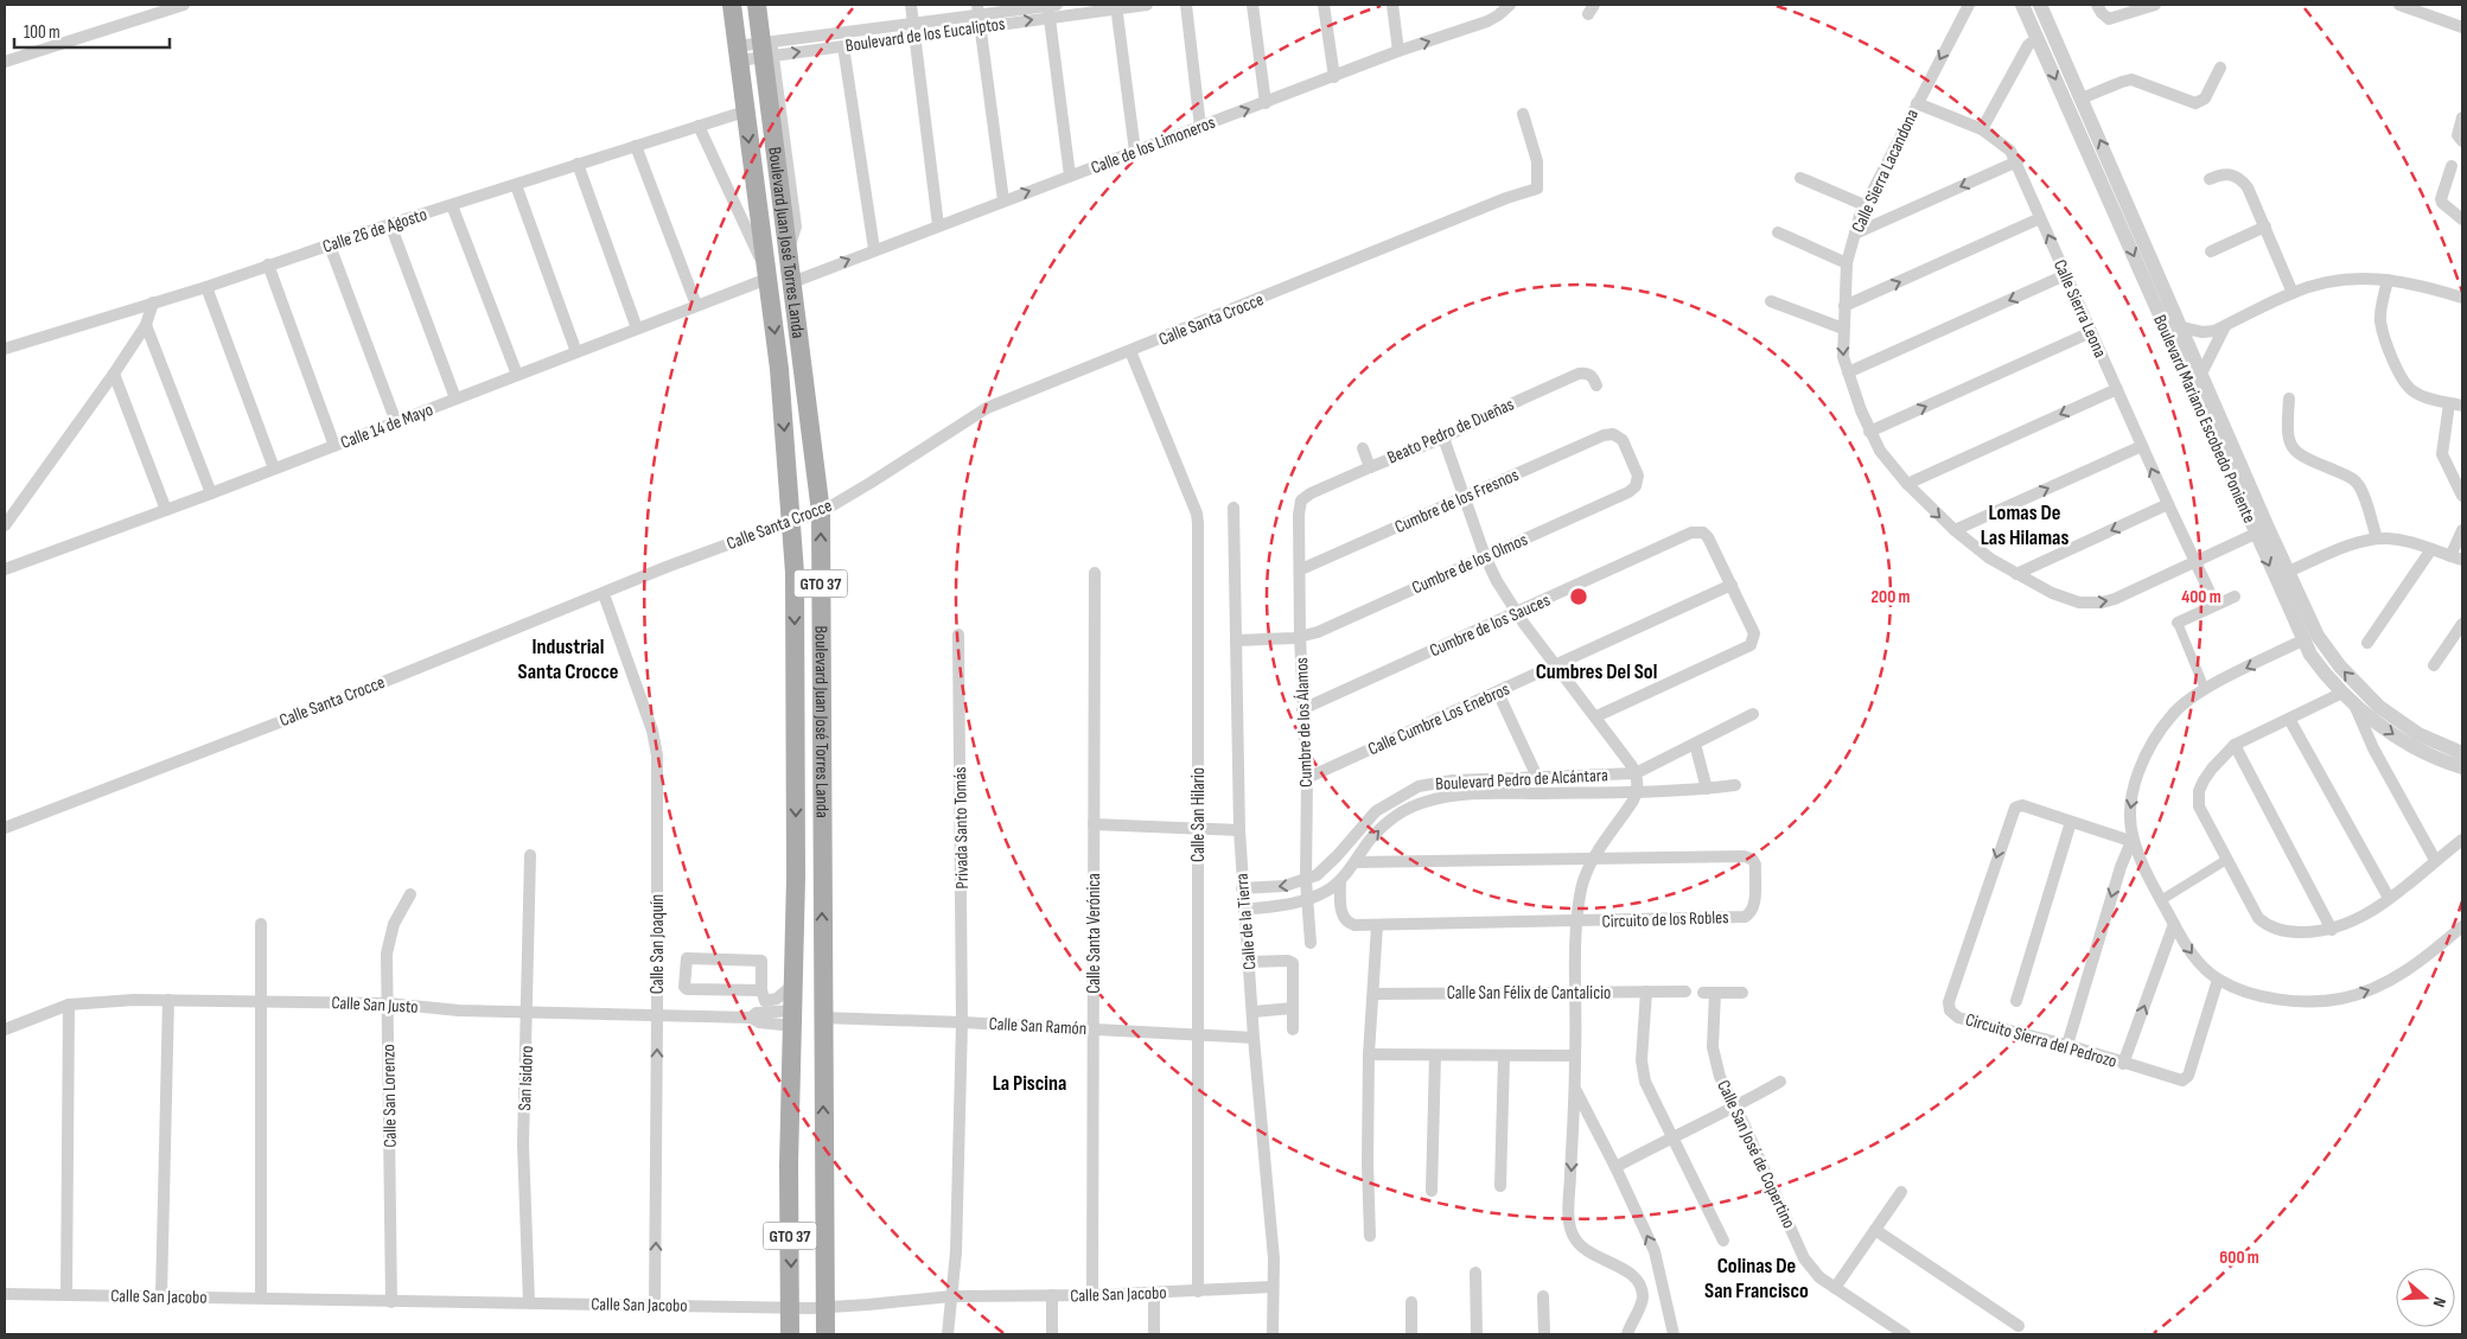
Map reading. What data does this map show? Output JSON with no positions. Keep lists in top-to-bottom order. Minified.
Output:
{"streets":{"main road":["Boulevard Juan José Torres Landa","GTO 37"],"street":["Boulevard de los Eucaliptos","Calle de los Limoneros","Calle Sierra Lacandona","Calle 26 de Agosto","Calle Sierra Leona","Calle Santa Crocce","Boulevard Mariano Escobedo Poniente","Calle 14 de Mayo","Beato Pedro de Dueñas","Cumbre de los Fresnos","Cumbre de los Olmos","Cumbre de los Sauces","Calle Cumbre Los Enebros","Cumbre de los Álamos","Boulevard Pedro de Alcántara","Calle San Hilario","Privada Santo Tomás","Circuito de los Robles","Calle de la Tierra","Calle Santa Verónica","Calle San Joaquín","Calle San Félix de Cantalicio","Calle San Justo","Calle San Ramón","Circuito Sierra del Pedrozo","San Isidoro","Calle San Lorenzo","Calle San José de Copertino","Calle San Jacobo"]},"crossings":[["Boulevard de los Eucaliptos","Boulevard Juan José Torres Landa"],["Calle de los Limoneros","Boulevard Juan José Torres Landa"],["Calle Sierra Lacandona","Calle Sierra Leona"],["Calle Sierra Lacandona","Boulevard Mariano Escobedo Poniente"],["Calle 26 de Agosto","Boulevard Juan José Torres Landa"],["Boulevard Juan José Torres Landa","Calle Santa Crocce"],["Boulevard Juan José Torres Landa","Calle 14 de Mayo"],["Boulevard Juan José Torres Landa","Calle San Justo"],["Boulevard Juan José Torres Landa","Calle San Ramón"],["Boulevard Juan José Torres Landa","Calle San Jacobo"],["Calle Santa Crocce","Calle San Hilario"],["Calle Santa Crocce","Calle San Joaquín"],["Beato Pedro de Dueñas","Cumbre de los Álamos"],["Cumbre de los Fresnos","Cumbre de los Olmos"],["Cumbre de los Fresnos","Cumbre de los Álamos"],["Cumbre de los Olmos","Cumbre de los Álamos"],["Cumbre de los Olmos","Calle de la Tierra"],["Cumbre de los Sauces","Calle Cumbre Los Enebros"],["Cumbre de los Sauces","Cumbre de los Álamos"],["Calle Cumbre Los Enebros","Cumbre de los Álamos"],["Cumbre de los Álamos","Boulevard Pedro de Alcántara"],["Boulevard Pedro de Alcántara","Circuito de los Robles"],["Boulevard Pedro de Alcántara","Calle de la Tierra"],["Calle San Hilario","Calle San Ramón"],["Calle San Hilario","Calle San Jacobo"],["Privada Santo Tomás","Calle San Ramón"],["Privada Santo Tomás","Calle San Jacobo"],["Calle de la Tierra","Calle San Ramón"],["Calle de la Tierra","Calle San Jacobo"],["Calle Santa Verónica","Calle San Ramón"],["Calle Santa Verónica","Calle San Jacobo"],["Calle San Joaquín","Calle San Justo"],["Calle San Joaquín","Calle San Jacobo"],["Calle San Justo","San Isidoro"],["Calle San Justo","Calle San Lorenzo"],["San Isidoro","Calle San Jacobo"],["Calle San Lorenzo","Calle San Jacobo"]],"one_way":["Calle de los Limoneros","Calle San Joaquín"],"districts":["Lomas De Las Hilamas","Industrial Santa Crocce","Cumbres Del Sol","La Piscina","Colinas De San Francisco"],"scale_bar":"100 m","north":"right","rings":["200 m","400 m","600 m"]}
